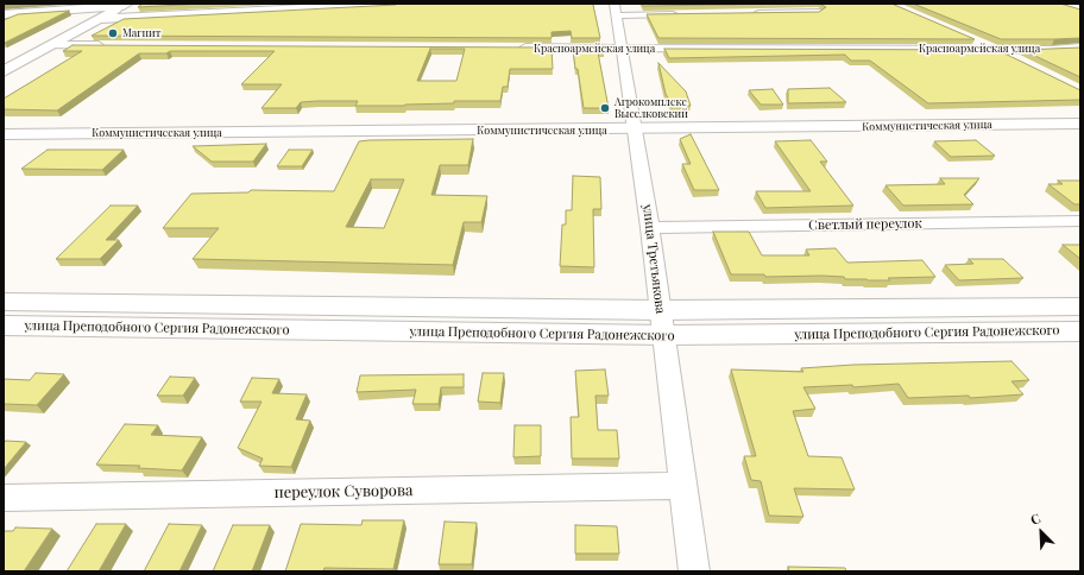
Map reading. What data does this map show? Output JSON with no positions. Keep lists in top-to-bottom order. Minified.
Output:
{"streets":{"street":["Красноармейская улица","Коммунистическая улица","Светлый переулок","улица Третьякова","улица Преподобного Сергия Радонежского","переулок Суворова"]},"crossings":[["Красноармейская улица","улица Третьякова"],["Коммунистическая улица","улица Третьякова"],["Светлый переулок","улица Третьякова"],["улица Третьякова","улица Преподобного Сергия Радонежского"],["улица Третьякова","переулок Суворова"]],"places":["Магнит","Агрокомплекс Выселковский"],"north":"top left"}
